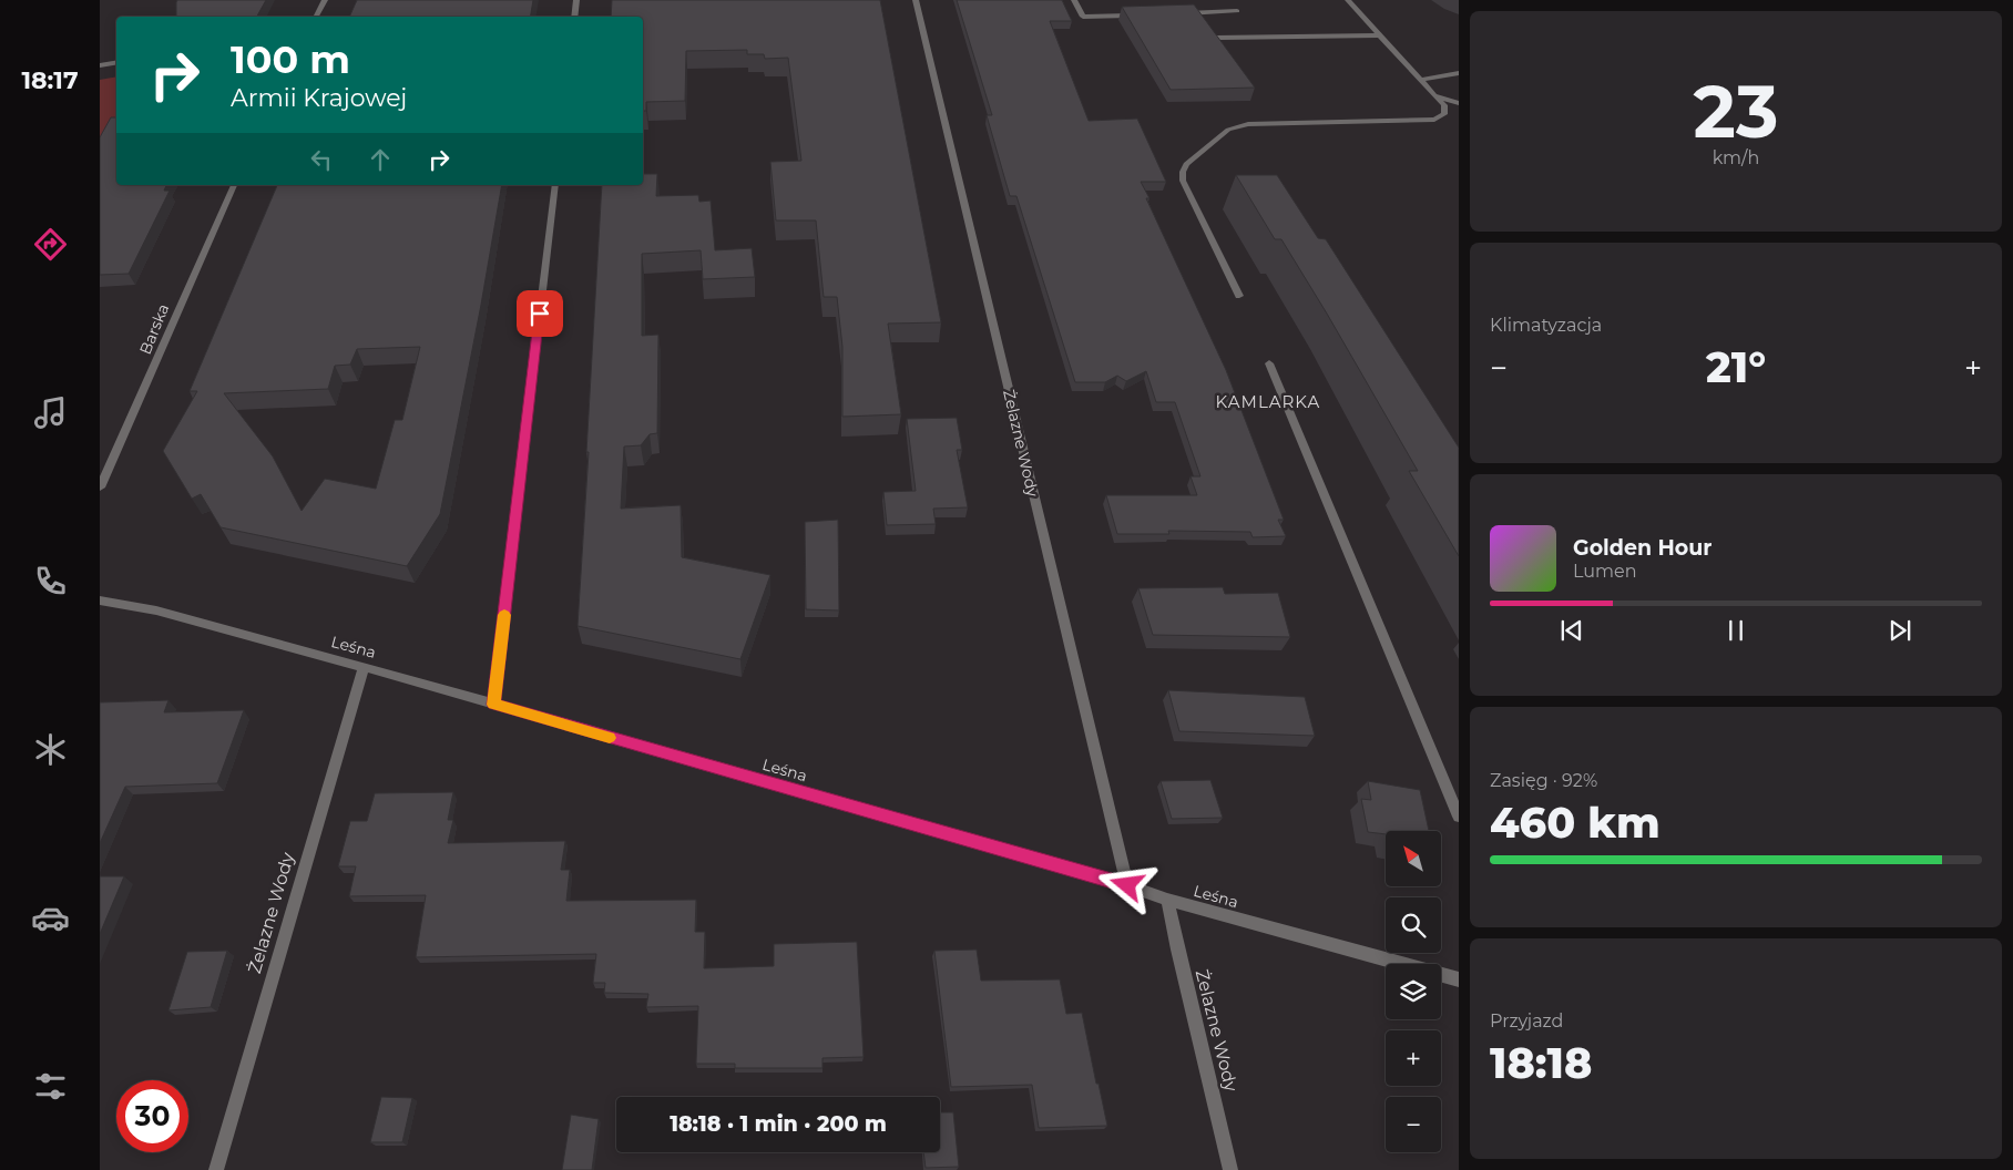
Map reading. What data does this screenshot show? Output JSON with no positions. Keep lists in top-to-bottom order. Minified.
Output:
{"streets":{"street":["Barska","Żelazne Wody","Leśna"]},"crossings":[["Żelazne Wody","Leśna"]],"districts":["KAMLARKA"],"north":"top left","page":{"tabs":"18:17","tile":[["23","km/h"],"Klimatyzacja",["Zasięg · 92%","460 km"],["Przyjazd","18:18"]],"turn":["100 m","Armii Krajowej"],"heat":["−","21°","+"],"song":["Golden Hour","Lumen"],"map_buttons":["+","−"],"limit":"30","trip":"18:18 · 1 min · 200 m"}}
